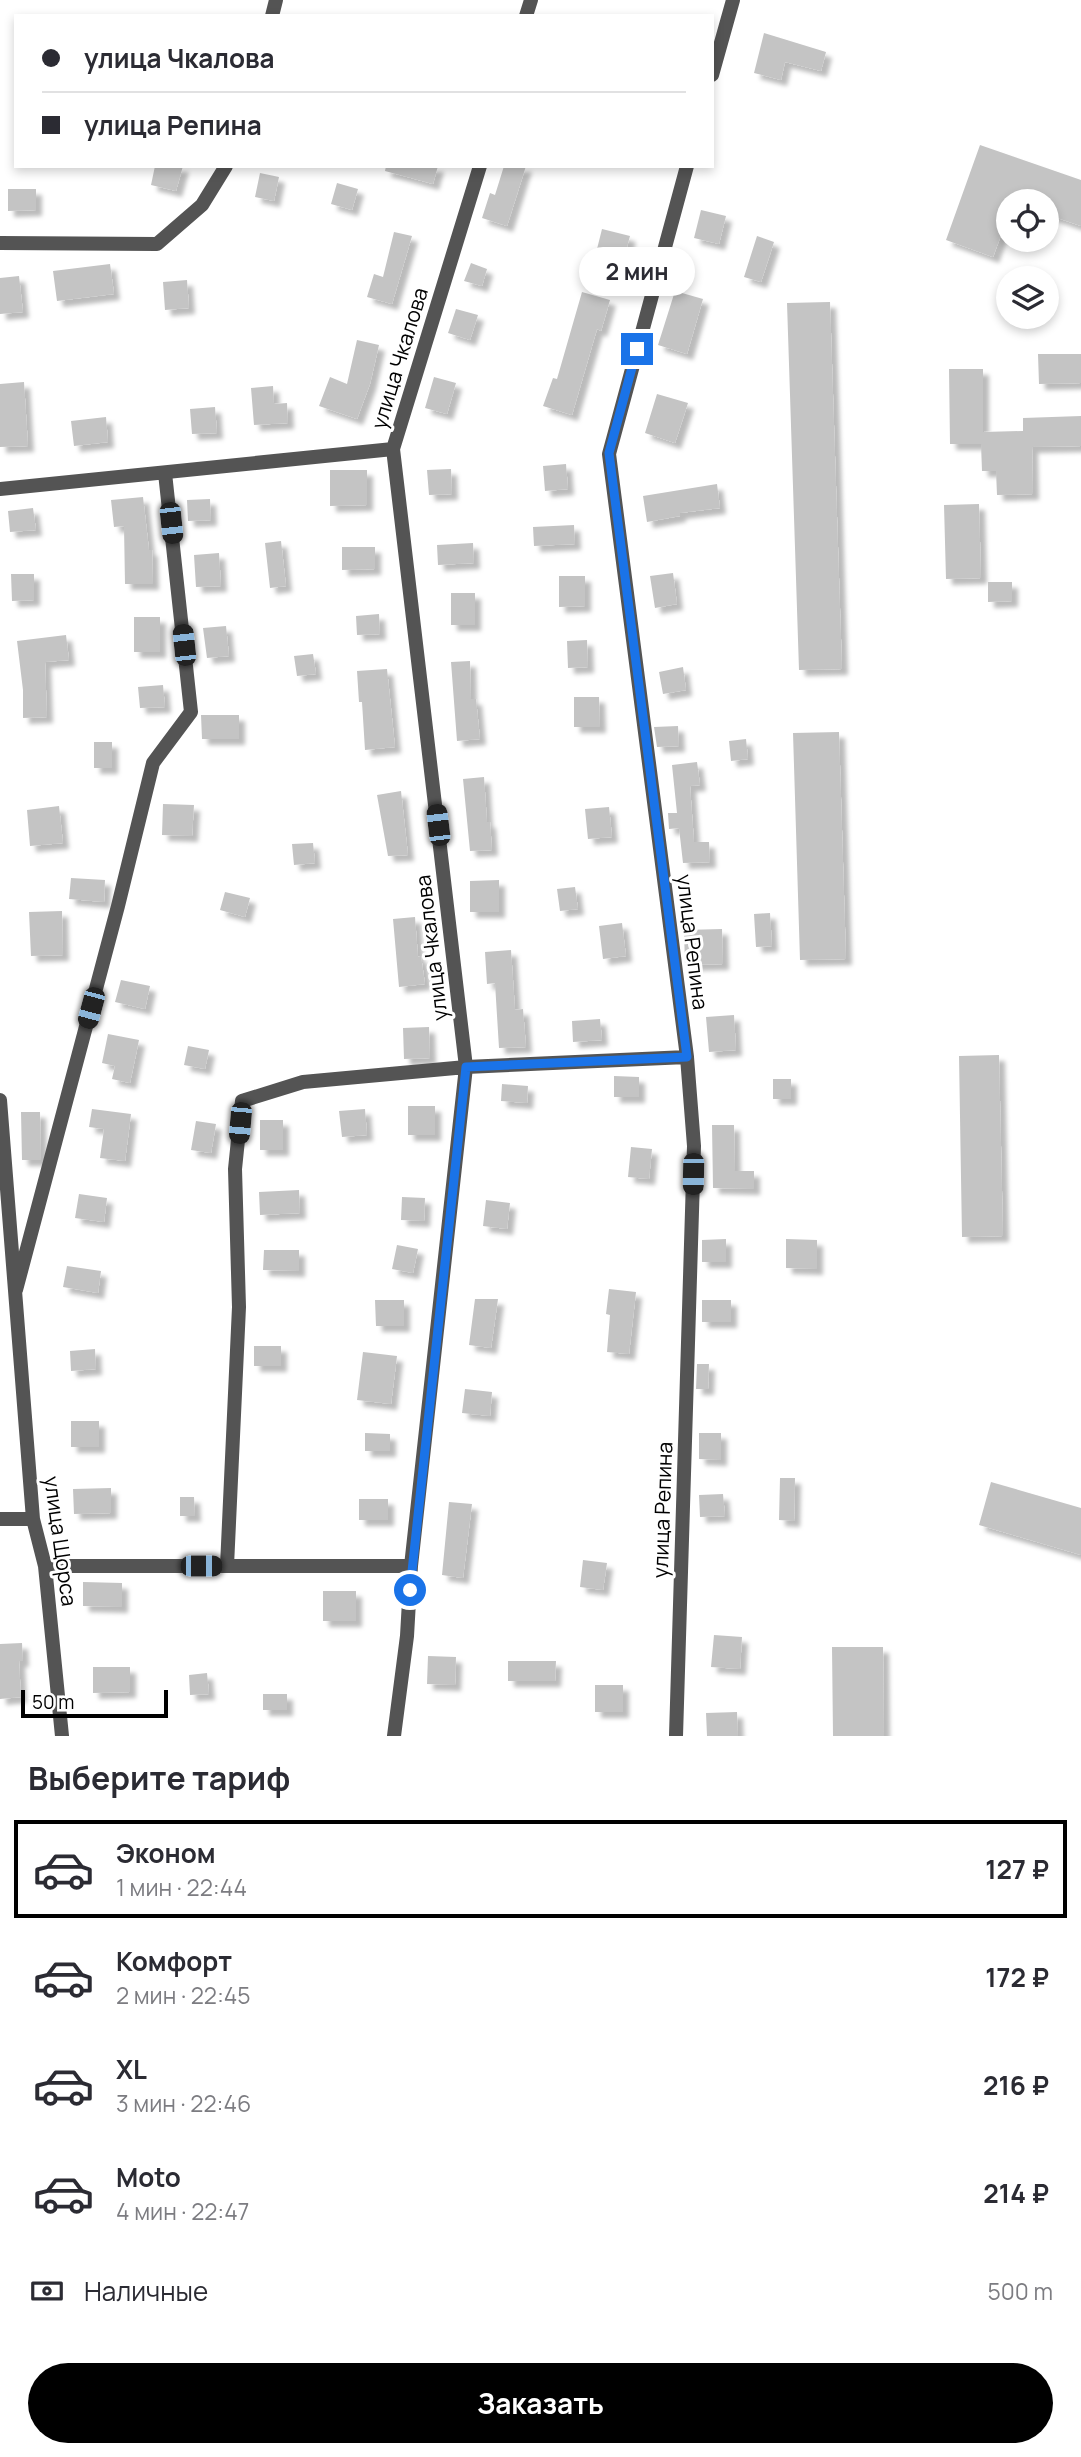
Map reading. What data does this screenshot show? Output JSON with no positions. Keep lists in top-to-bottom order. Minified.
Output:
{"streets":{"street":["улица Чкалова","улица Репина","улица Щорса"]},"scale_bar":"50 m","page":{"banner":["улица Чкалова","улица Репина"],"bubble":"2 мин","scale":"50 m","heading":"Выберите тариф","list":[{"name":"Эконом","note":"1 мин · 22:44","value":"127 ₽"},{"name":"Комфорт","note":"2 мин · 22:45","value":"172 ₽"},{"name":"XL","note":"3 мин · 22:46","value":"216 ₽"},{"name":"Moto","note":"4 мин · 22:47","value":"214 ₽"}],"pay":["Наличные","500 m"],"buttons":"Заказать"}}
